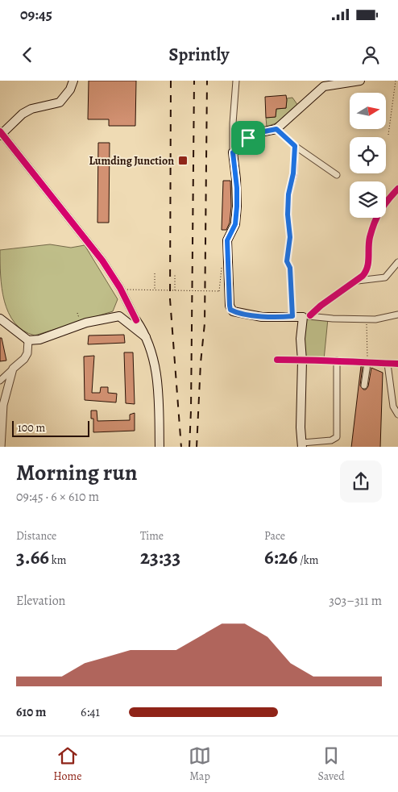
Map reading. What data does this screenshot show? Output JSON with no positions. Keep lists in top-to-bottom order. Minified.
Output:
{"places":{"transit":["Lumding Junction"]},"scale_bar":"100 m","north":"right","page":{"status":"09:45","header":"Sprintly","scale":"100 m","heading":["Morning run","09:45 · 6 × 610 m"],"stats":[["Distance","3.66 km"],["Time","23:33"],["Pace","6:26 /km"]],"chart":["Elevation","303–311 m"],"list":[{"name":"610 m","note":"6:41"}],"tabs":["Home","Map","Saved"]}}
